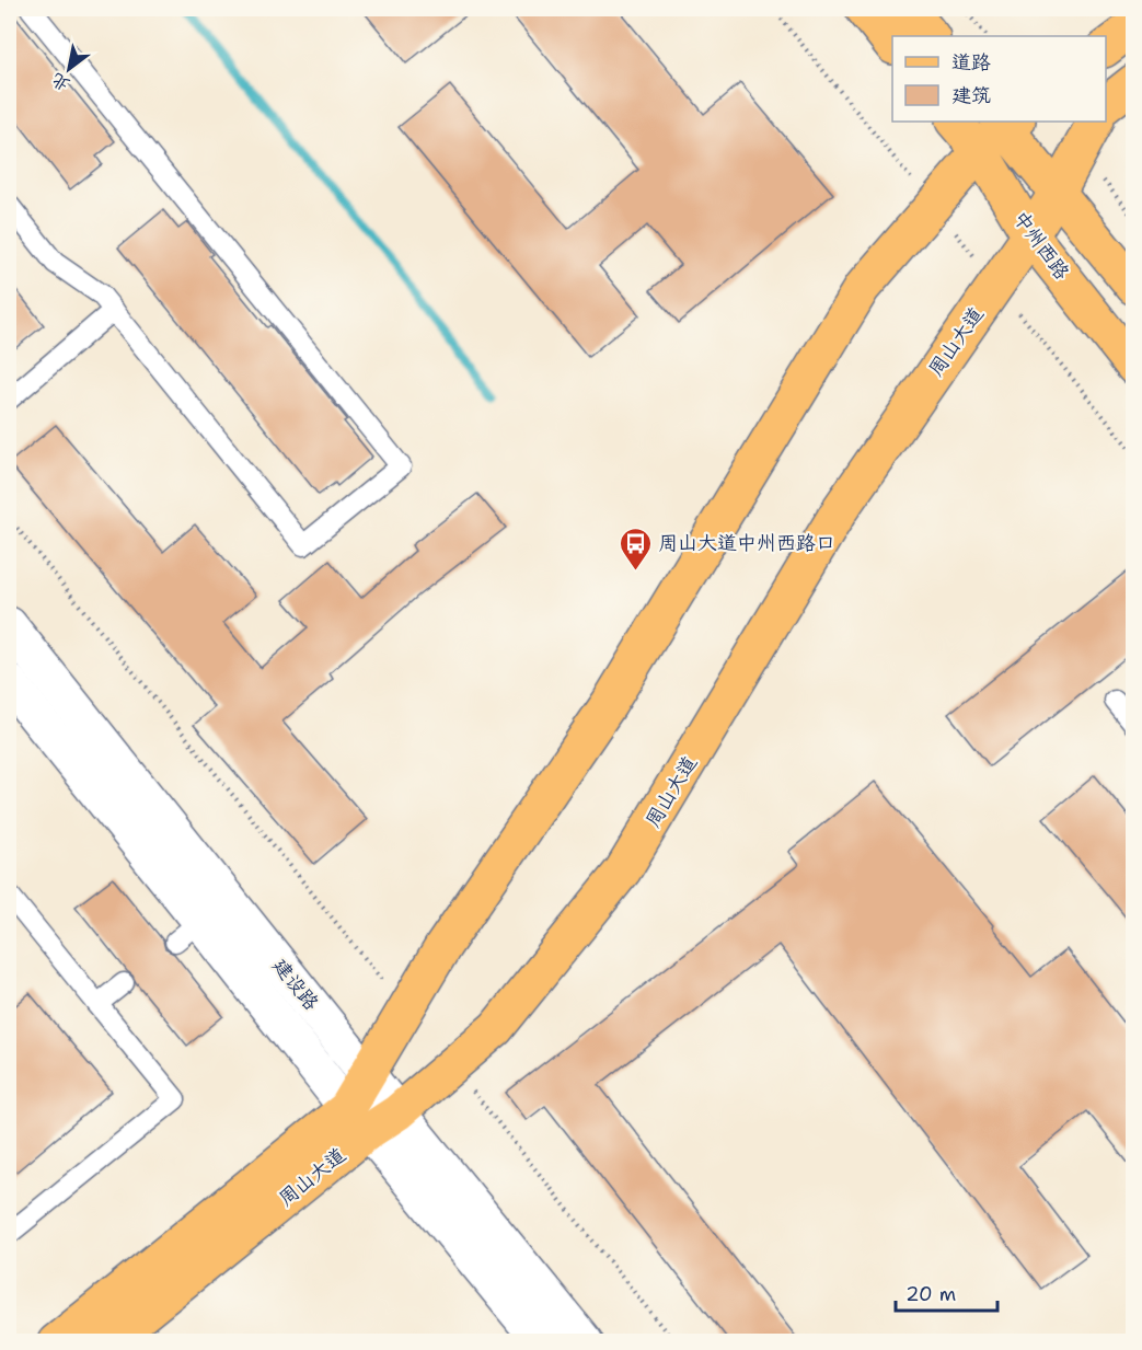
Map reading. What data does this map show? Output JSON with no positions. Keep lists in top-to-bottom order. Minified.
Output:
{"streets":{"main road":["中州西路","周山大道"],"street":["建设路"]},"crossings":[["中州西路","周山大道"],["周山大道","建设路"]],"places":{"bus stop":["周山大道中州西路口"]},"legend":["道路","建筑"],"scale_bar":"20 m","north":"bottom left"}
